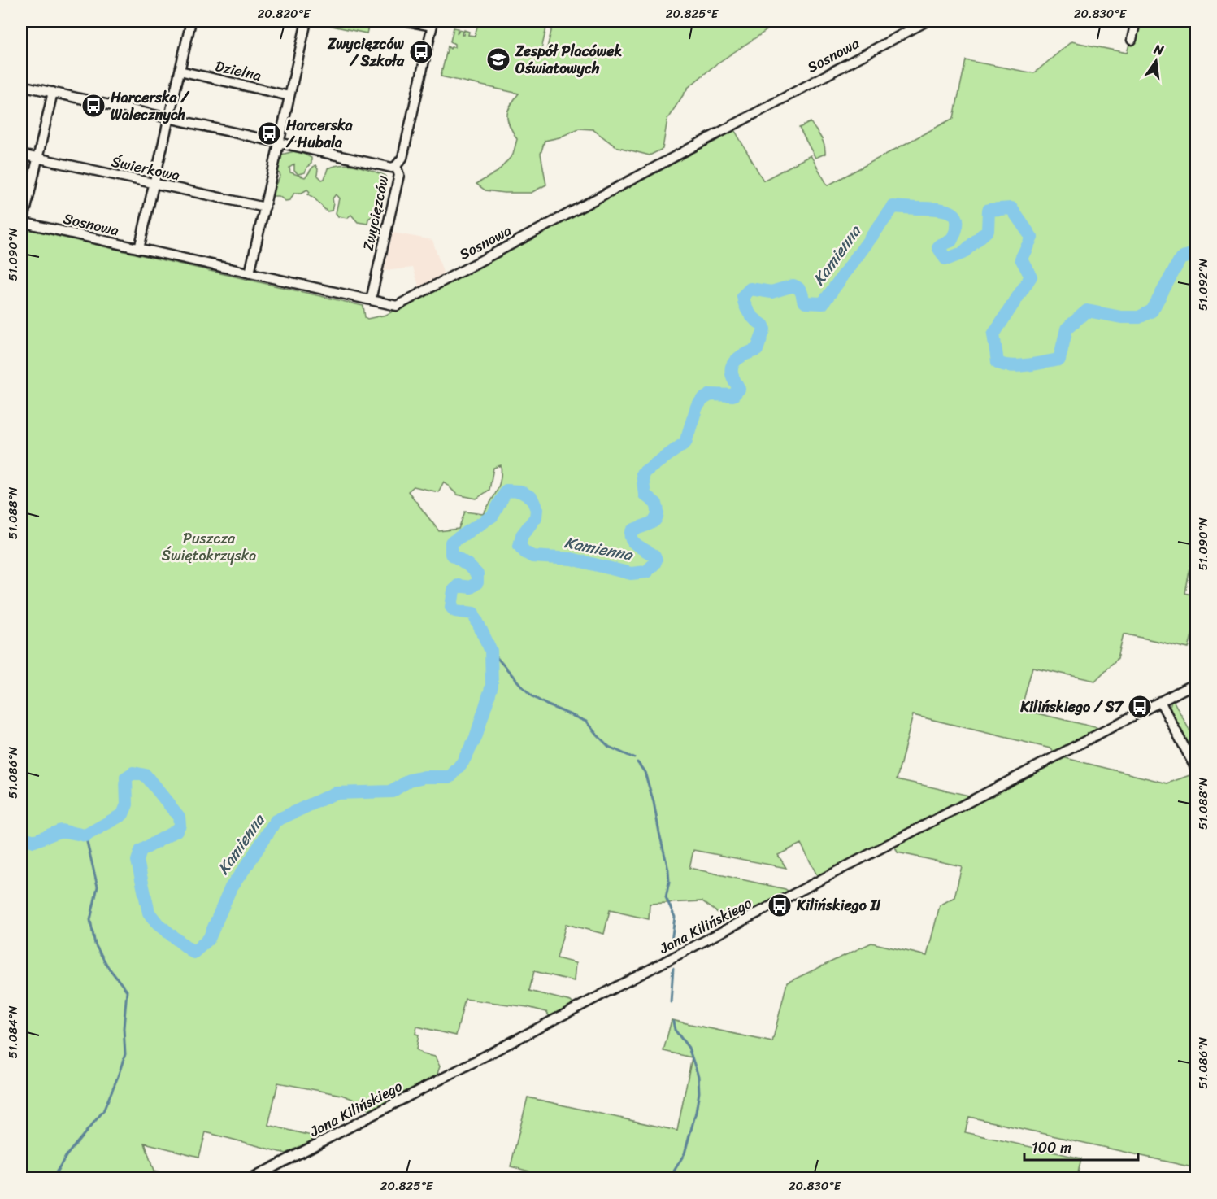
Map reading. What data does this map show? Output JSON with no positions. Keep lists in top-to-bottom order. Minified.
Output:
{"streets":{"street":["Sosnowa","Dzielna","Świerkowa","Zwycięzców","Jana Kilińskiego"]},"crossings":[["Sosnowa","Zwycięzców"]],"water":["Kamienna"],"parks":["Puszcza Świętokrzyska"],"places":{"bus stop":["Zwycięzców / Szkoła","Harcerska / Walecznych","Harcerska / Hubala","Kilińskiego / S7","Kilińskiego II"],"school or university":["Zespół Placówek Oświatowych"]},"scale_bar":"100 m","north":"top","coordinates":["20.820°E","20.825°E","20.830°E","51.090°N","51.092°N","51.088°N","51.086°N","51.084°N"]}
